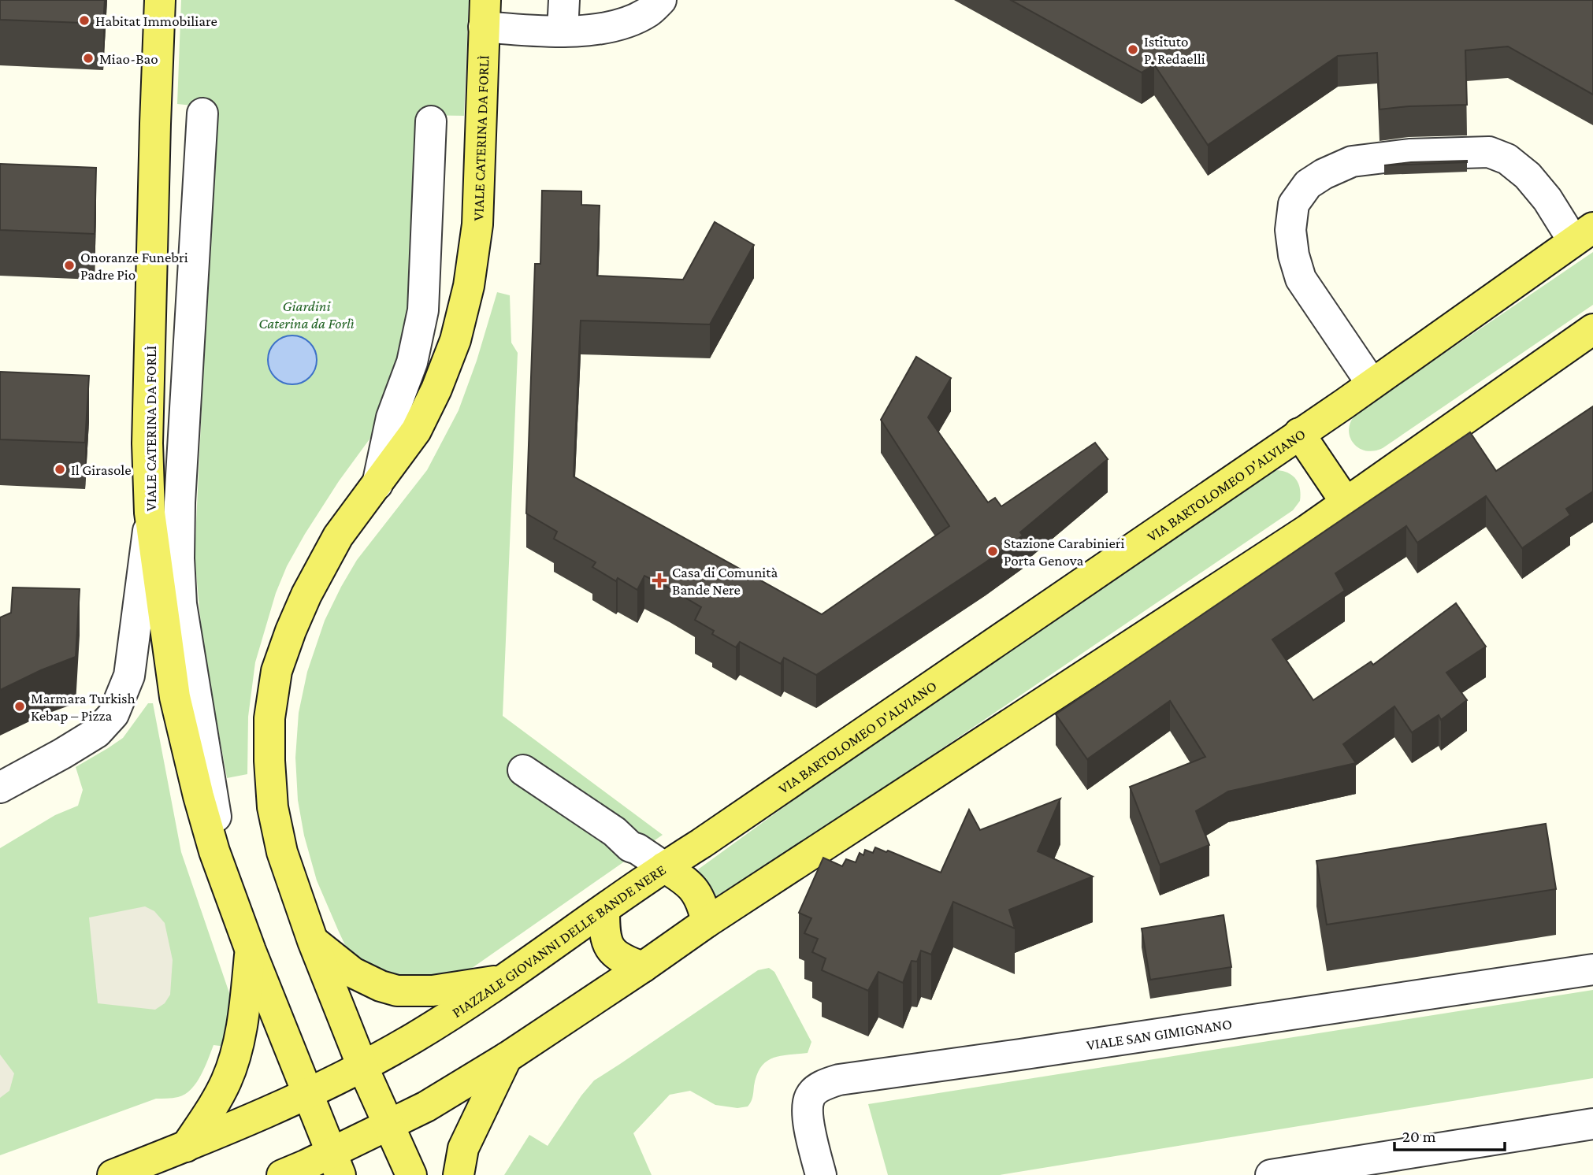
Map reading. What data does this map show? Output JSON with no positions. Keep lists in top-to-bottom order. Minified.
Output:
{"streets":{"main road":["VIALE CATERINA DA FORLÌ","VIA BARTOLOMEO D'ALVIANO","PIAZZALE GIOVANNI DELLE BANDE NERE"],"street":["VIALE SAN GIMIGNANO"]},"crossings":[["VIA BARTOLOMEO D'ALVIANO","PIAZZALE GIOVANNI DELLE BANDE NERE"]],"parks":["Giardini Caterina da Forlì"],"places":{"other":["Habitat Immobiliare","Istituto P. Redaelli","Miao-Bao","Onoranze Funebri Padre Pio","Il Girasole","Stazione Carabinieri Porta Genova","Marmara Turkish Kebap – Pizza"],"health":["Casa di Comunità Bande Nere"]},"scale_bar":"20 m"}
